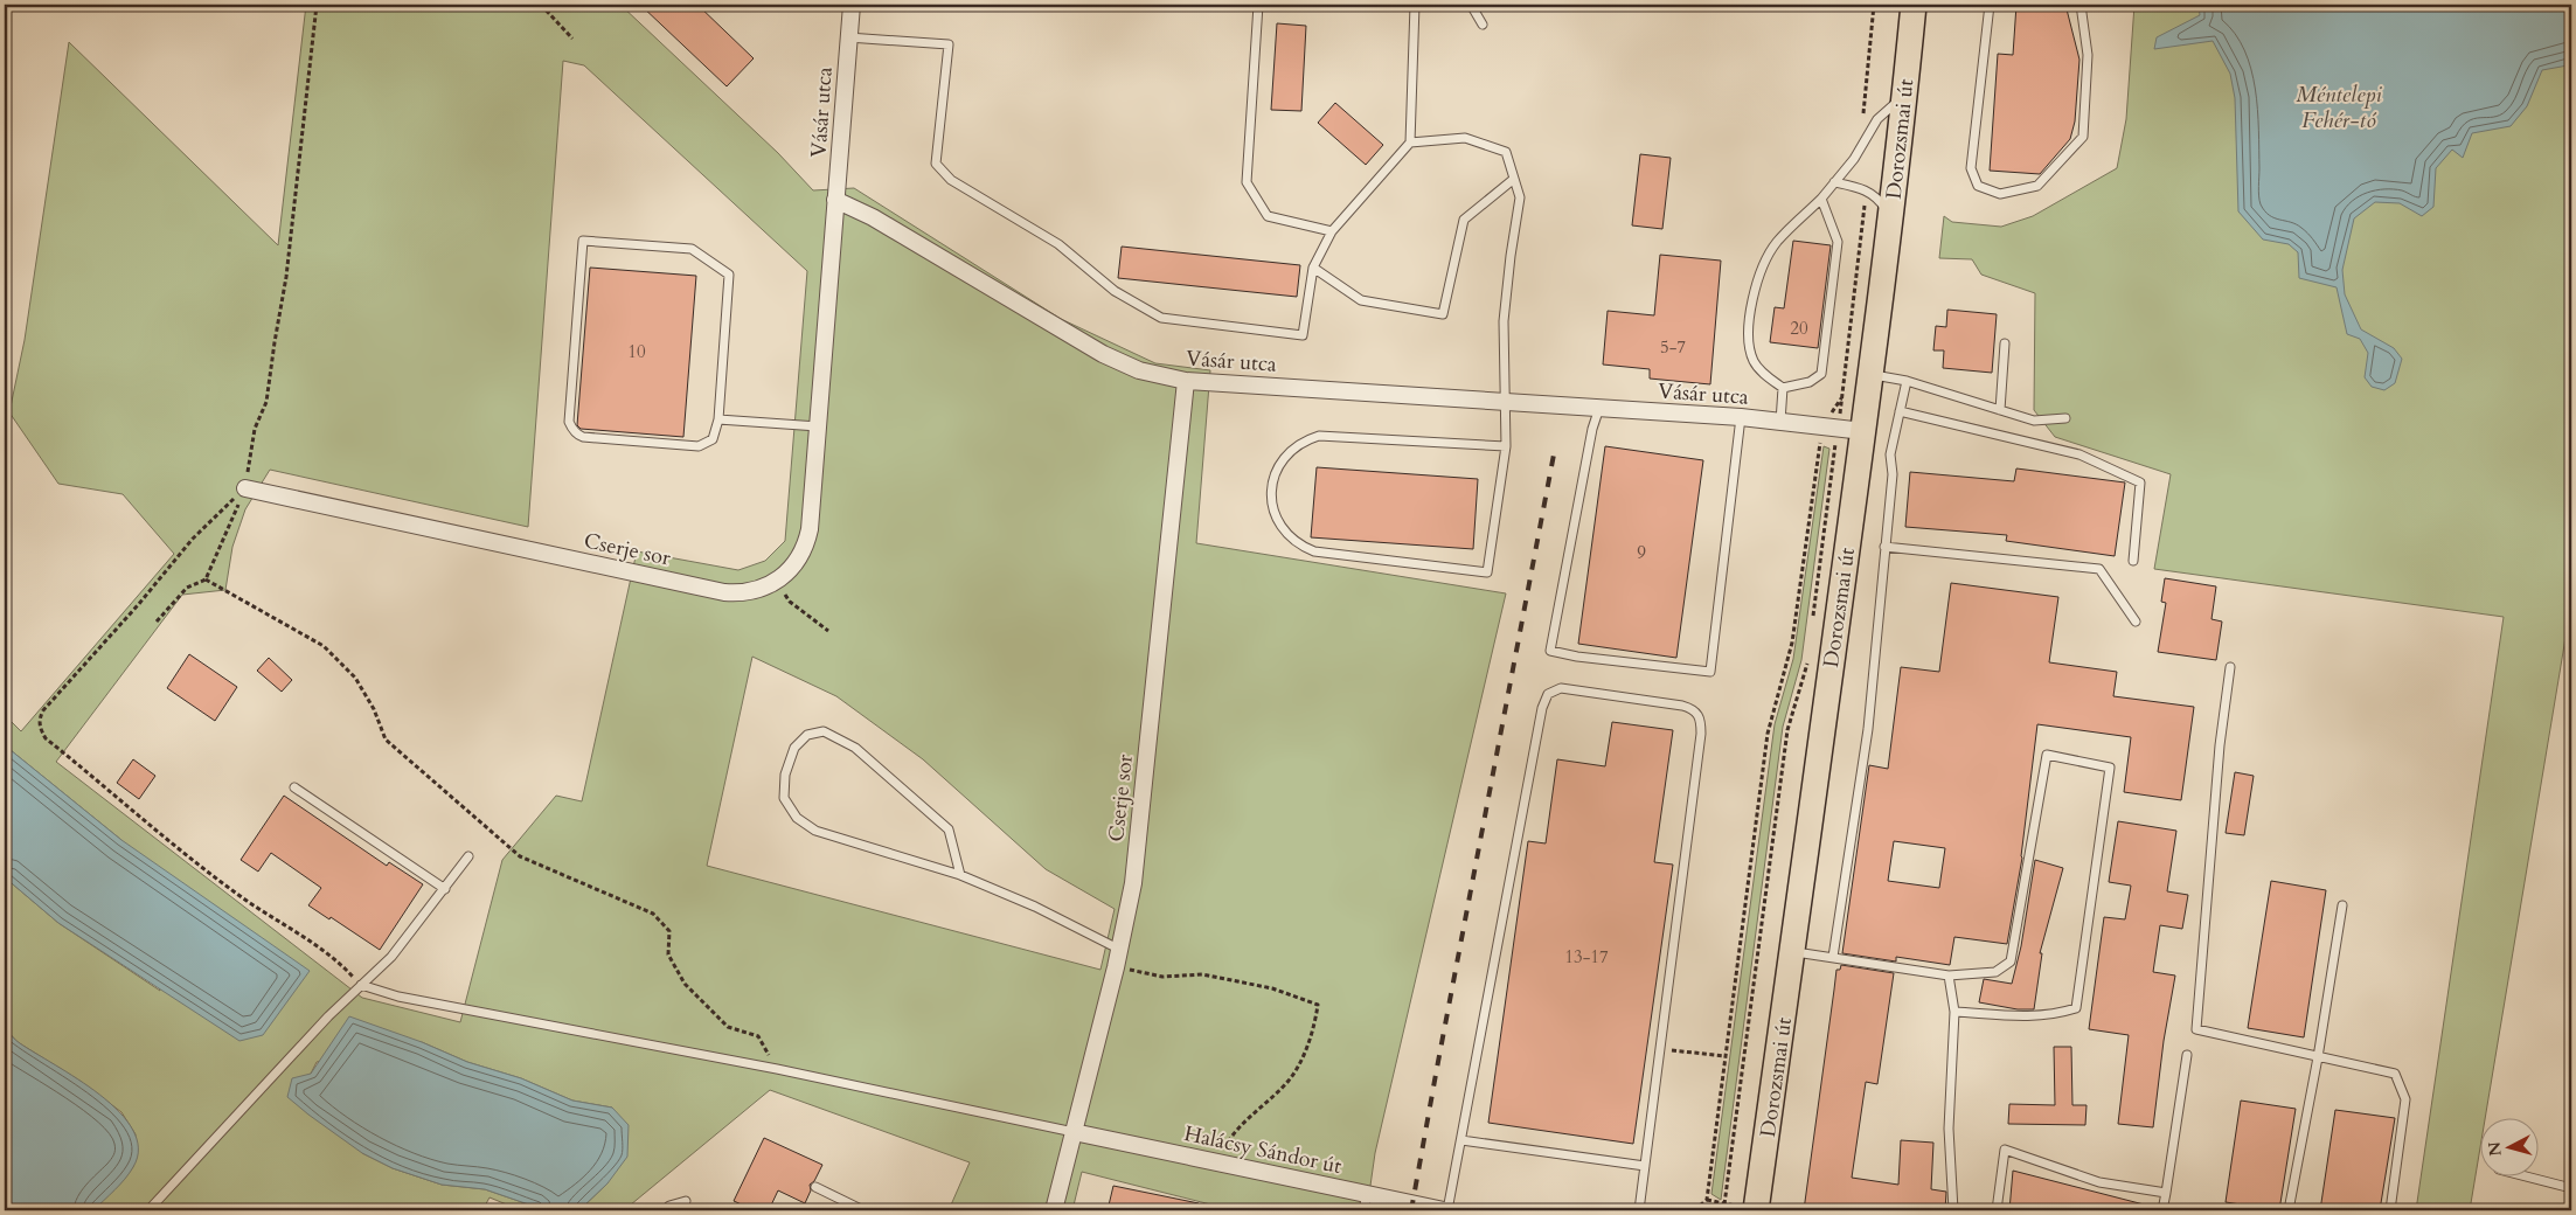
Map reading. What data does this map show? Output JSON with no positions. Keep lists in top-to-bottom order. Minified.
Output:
{"streets":{"main road":["Dorozsmai út"],"street":["Vásár utca","Cserje sor","Halácsy Sándor út"]},"crossings":[["Vásár utca","Dorozsmai út"],["Vásár utca","Cserje sor"],["Cserje sor","Halácsy Sándor út"]],"water":["Méntelepi Fehér-tó"],"house_numbers":["20","5-7","10","9","13-17"],"north":"left"}
